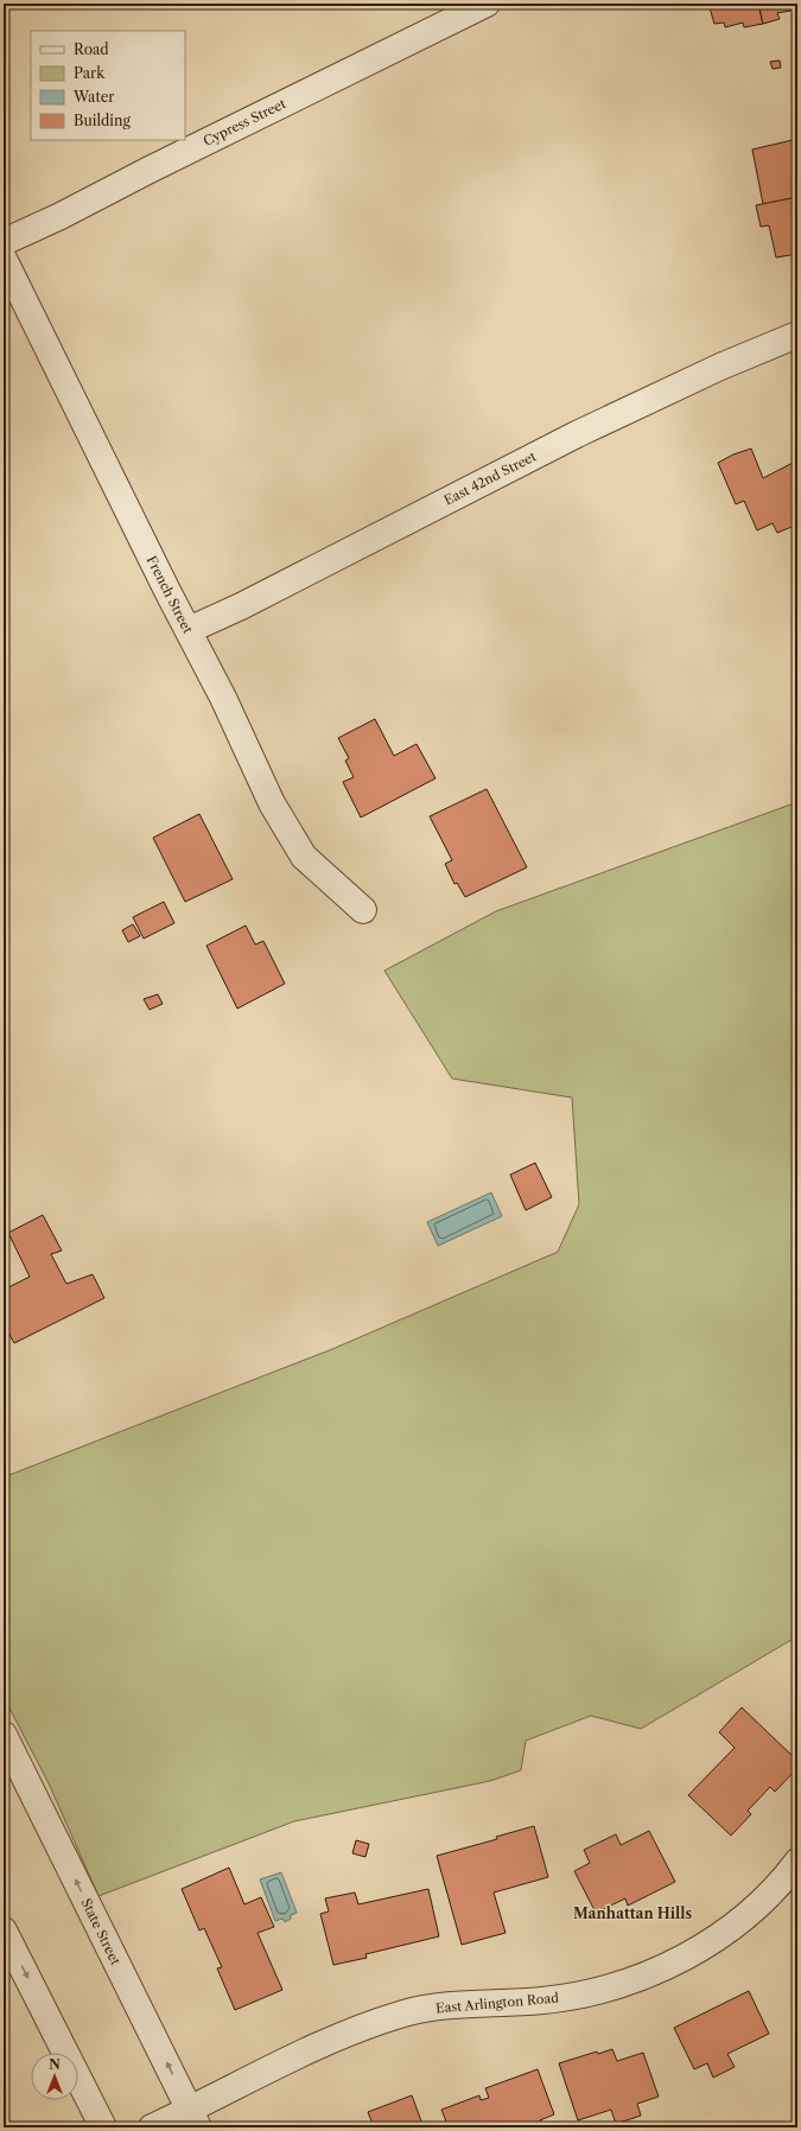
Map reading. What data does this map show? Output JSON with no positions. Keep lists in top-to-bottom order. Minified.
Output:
{"streets":{"street":["Cypress Street","East 42nd Street","French Street","State Street","East Arlington Road"]},"crossings":[["East 42nd Street","French Street"],["State Street","East Arlington Road"]],"districts":["Manhattan Hills"],"legend":["Road","Park","Water","Building"],"north":"top"}
